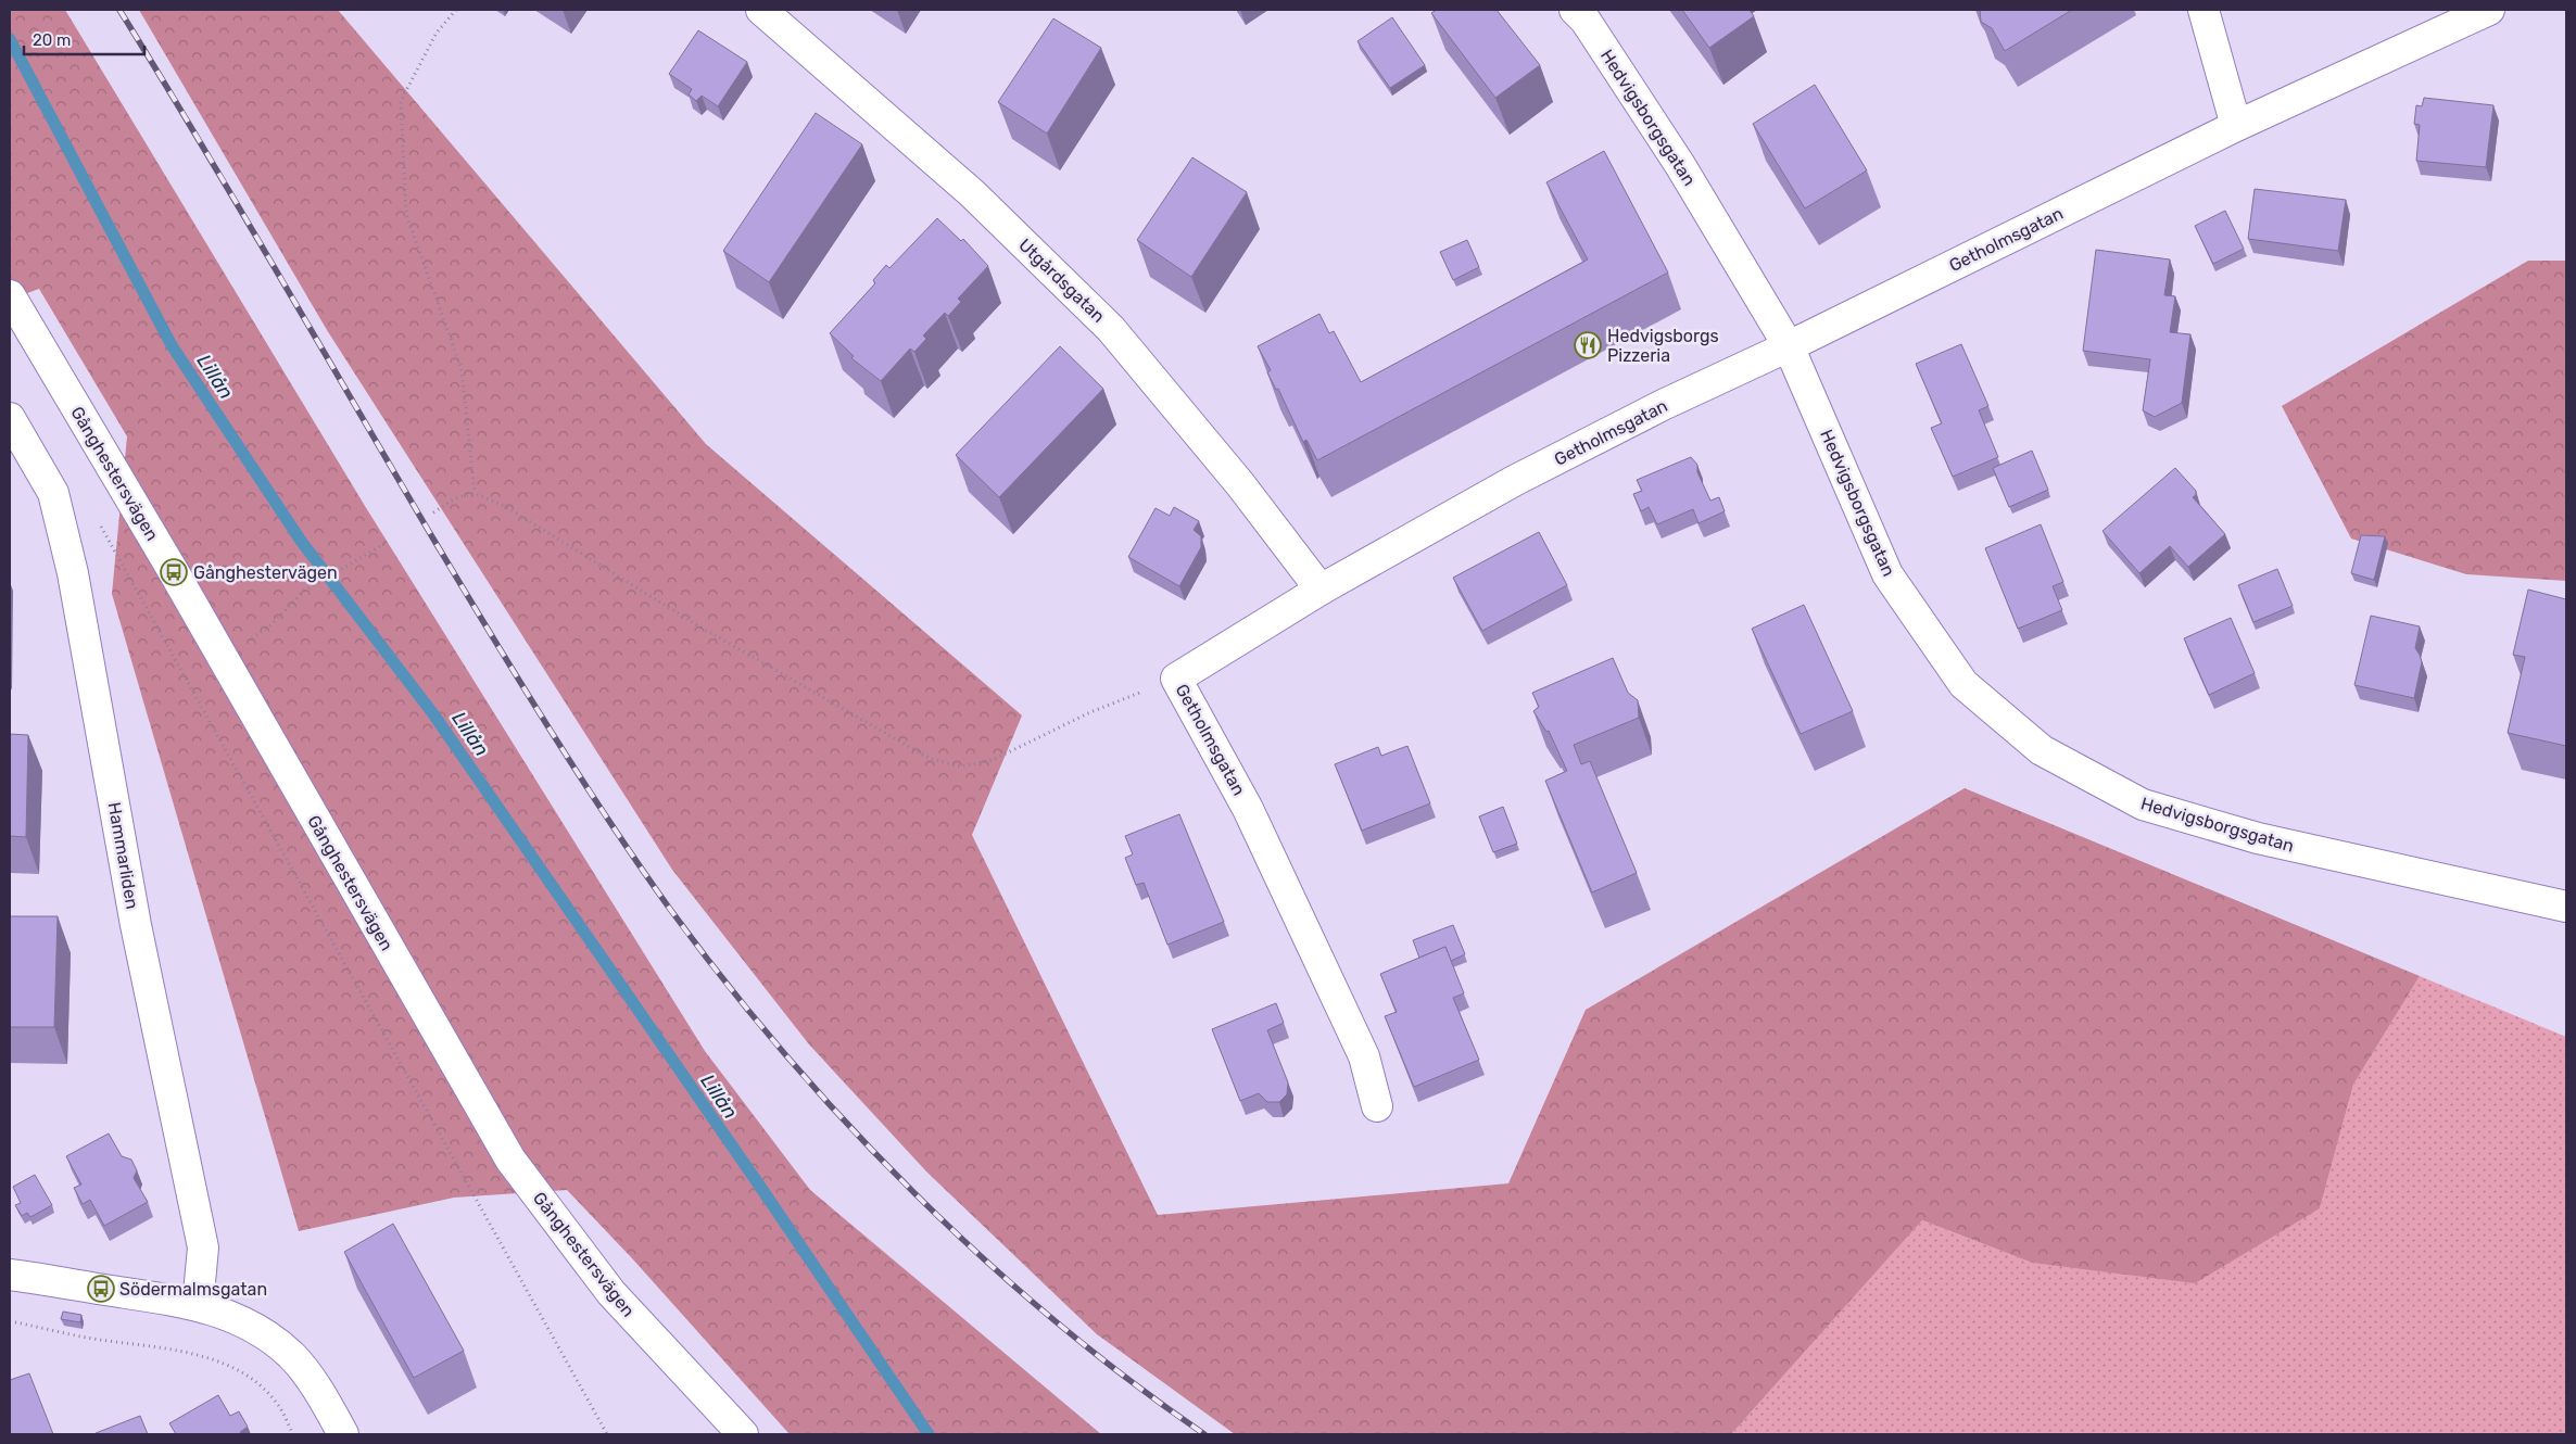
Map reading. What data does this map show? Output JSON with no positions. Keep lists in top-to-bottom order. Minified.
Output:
{"streets":{"street":["Hedvigsborgsgatan","Getholmsgatan","Utgårdsgatan","Gånghestersvägen","Hammarliden"]},"crossings":[["Hedvigsborgsgatan","Getholmsgatan"],["Getholmsgatan","Utgårdsgatan"]],"water":["Lillån"],"places":{"restaurant":["Hedvigsborgs Pizzeria"],"bus stop":["Gånghestervägen","Södermalmsgatan"]},"scale_bar":"20 m"}
